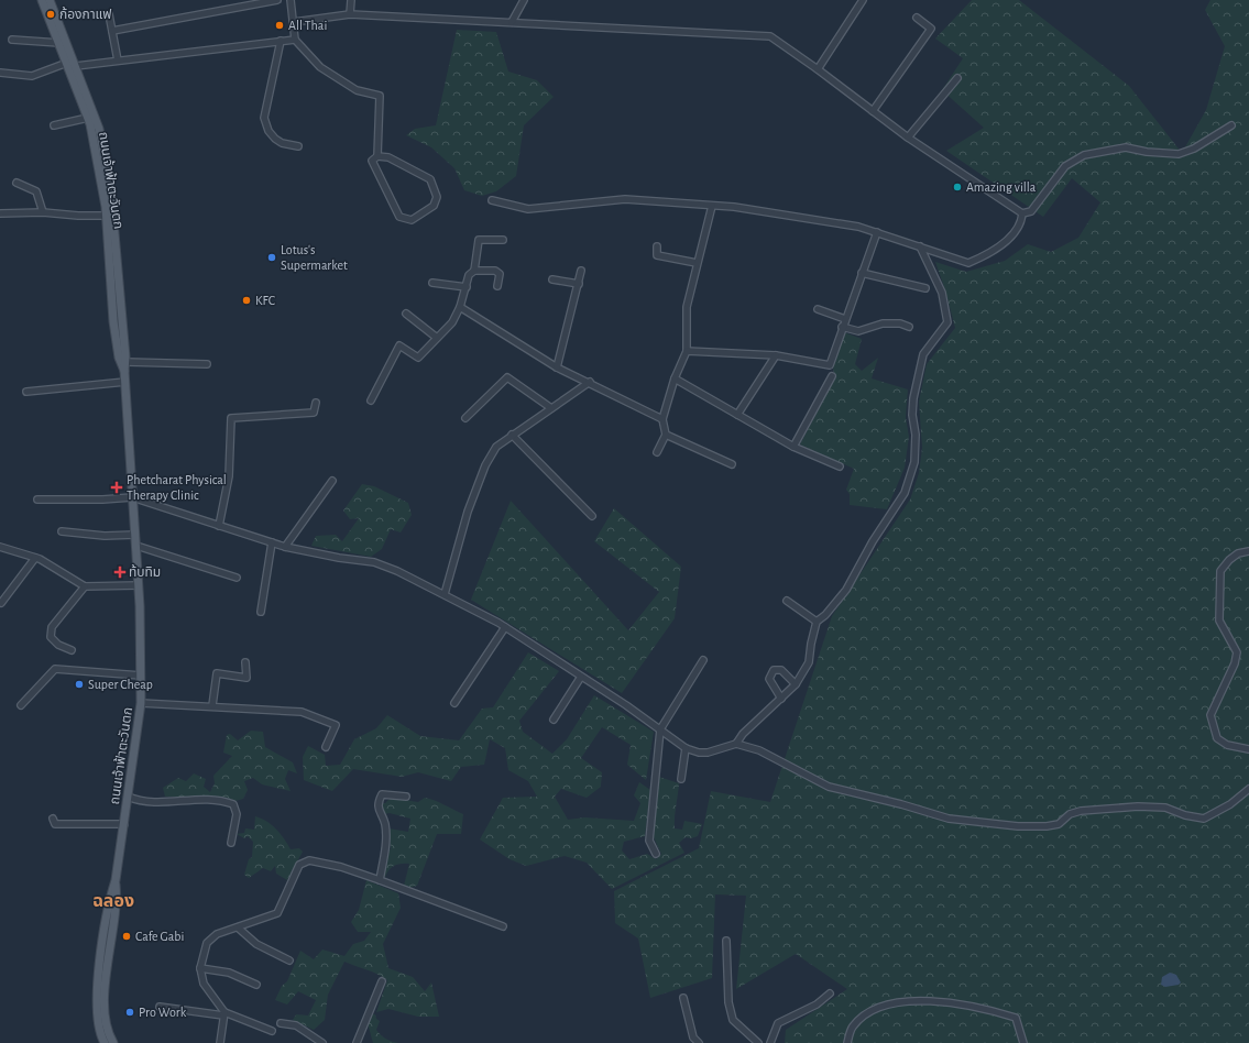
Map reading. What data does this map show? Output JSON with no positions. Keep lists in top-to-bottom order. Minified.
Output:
{"streets":{"main road":["ถนนเจ้าฟ้าตะวันตก"]},"districts":["ฉลอง"],"places":{"other":["ก้องกาแฟ","All Thai","Amazing villa","Lotus's Supermarket","KFC","Super Cheap","Cafe Gabi","Pro Work"],"health":["Phetcharat Physical Therapy Clinic","ท้บทิม"]}}
